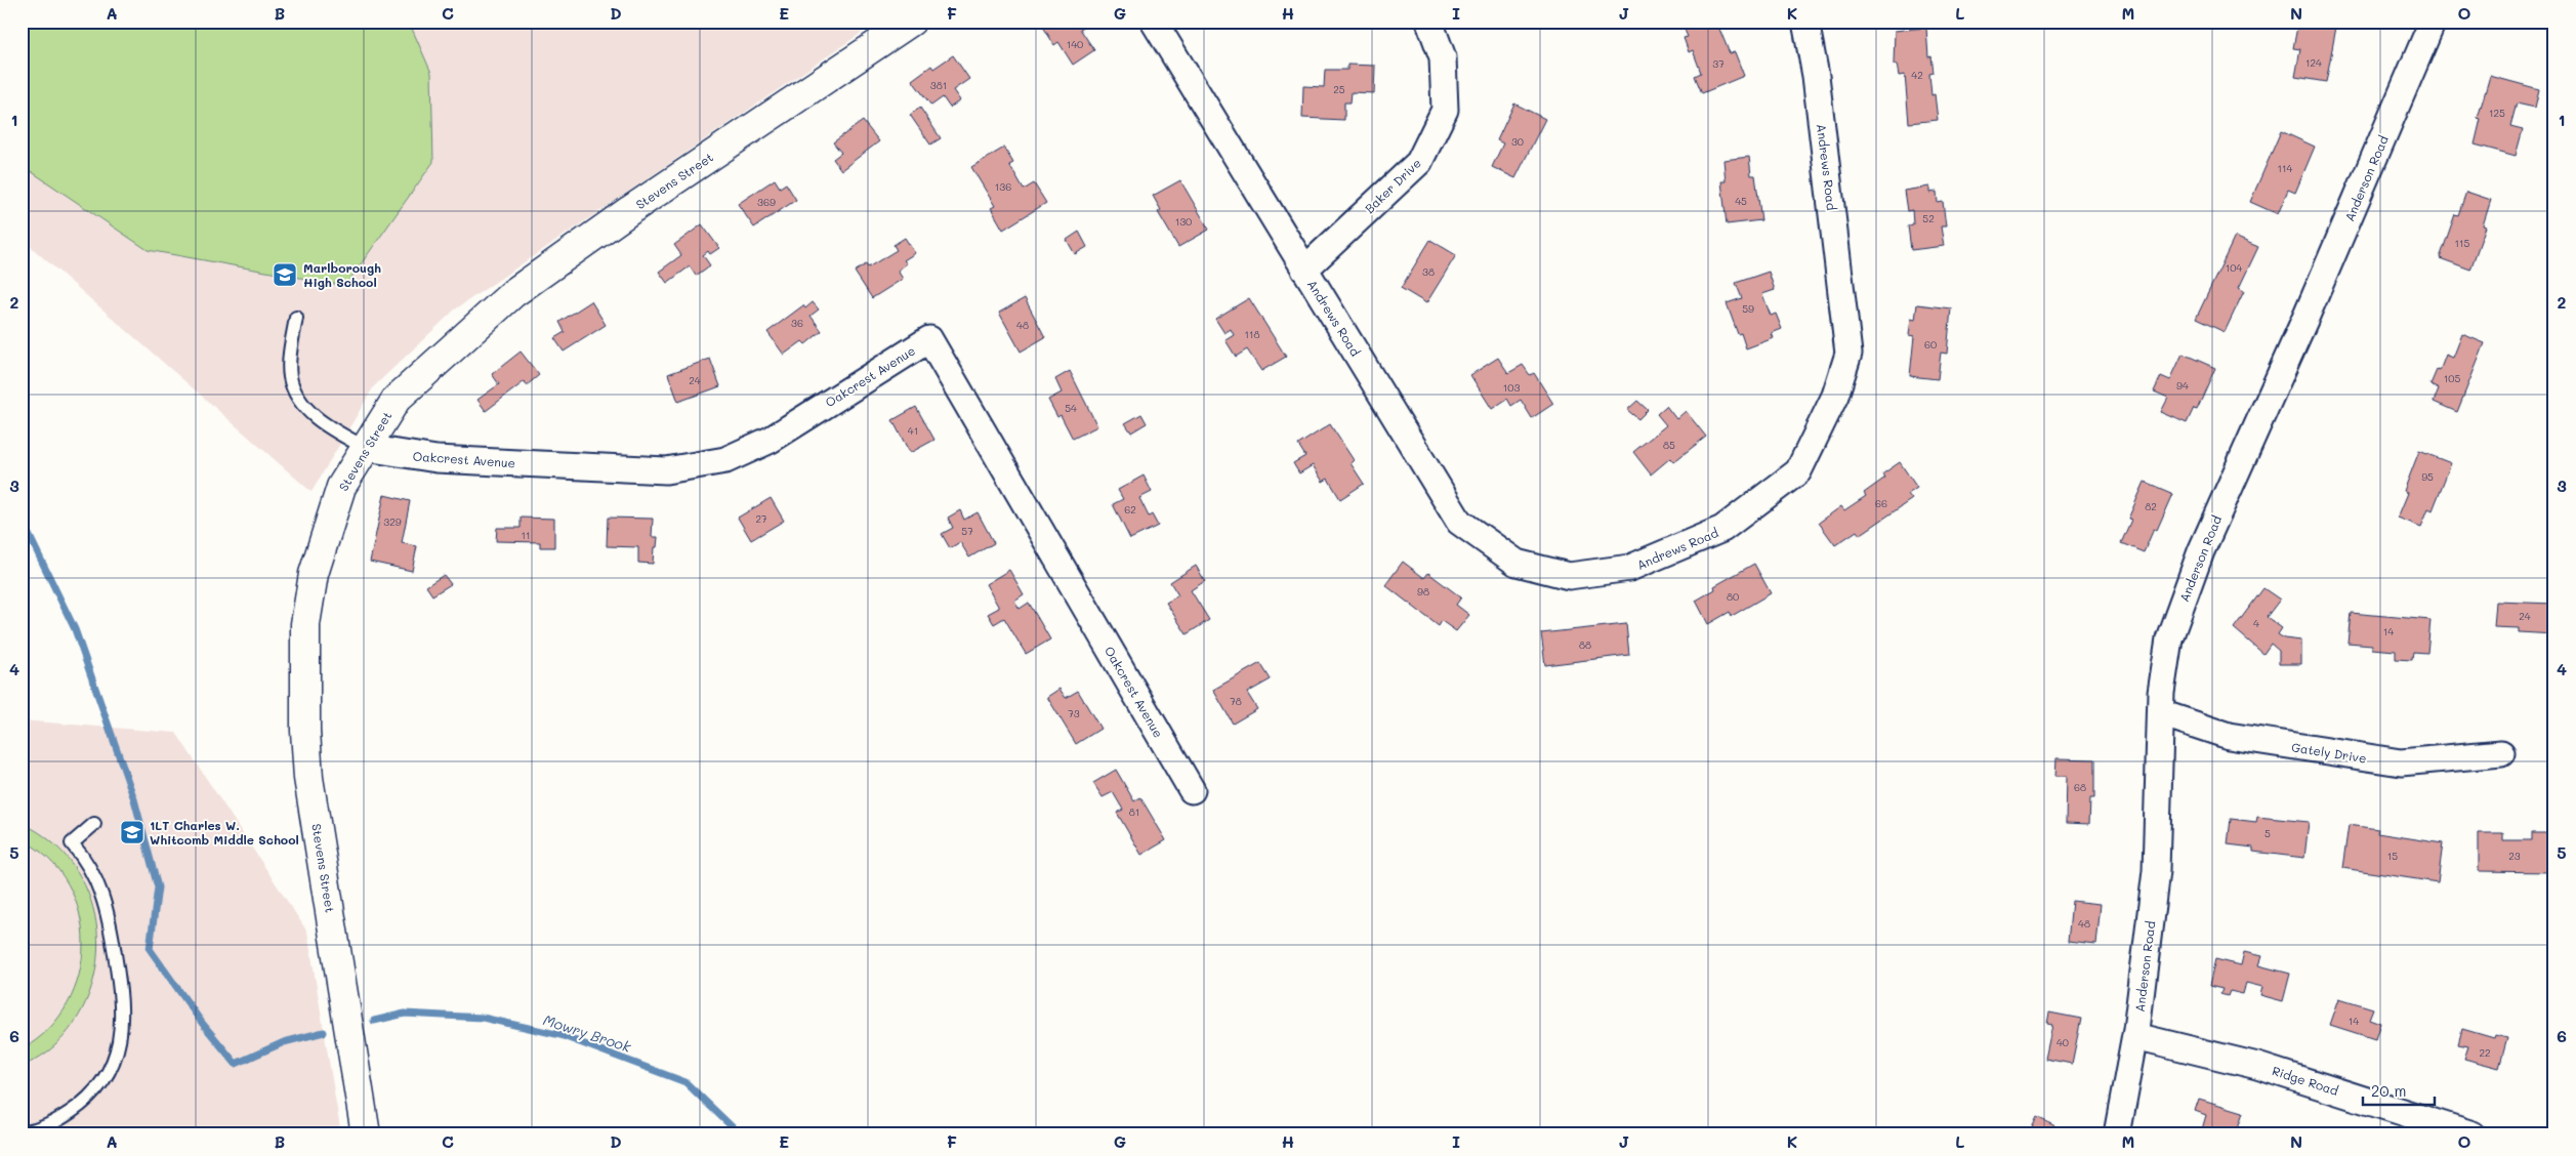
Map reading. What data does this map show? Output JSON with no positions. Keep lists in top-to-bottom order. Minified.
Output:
{"streets":{"street":["Andrews Road","Anderson Road","Stevens Street","Baker Drive","Oakcrest Avenue","Gately Drive","Ridge Road"]},"crossings":[["Andrews Road","Baker Drive"],["Anderson Road","Gately Drive"],["Anderson Road","Ridge Road"],["Stevens Street","Oakcrest Avenue"]],"water":["Mowry Brook"],"places":{"school or university":["Marlborough High School","1LT Charles W. Whitcomb Middle School"]},"house_numbers":["140","124","37","42","381","25","125","30","114","136","45","369","52","130","115","104","38","59","36","48","118","60","105","24","94","103","54","41","85","95","66","82","62","27","329","57","11","98","80","24","4","14","88","78","73","68","81","5","15","23","48","14","40","22"],"scale_bar":"20 m","grid":{"columns":["A","B","C","D","E","F","G","H","I","J","K","L","M","N","O"],"rows":["1","2","3","4","5","6"]}}
